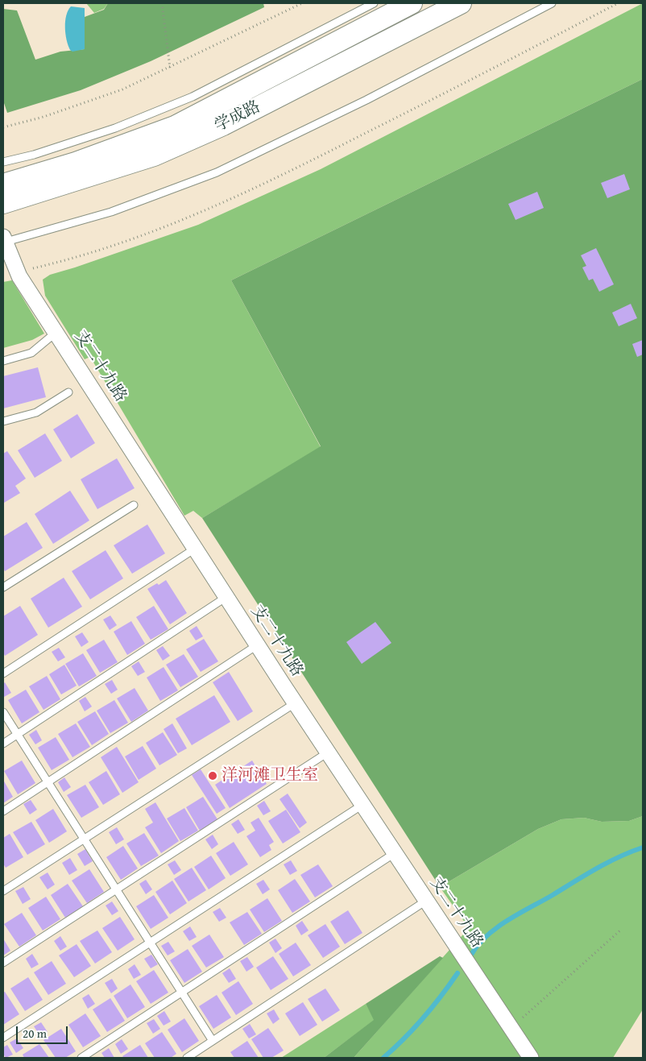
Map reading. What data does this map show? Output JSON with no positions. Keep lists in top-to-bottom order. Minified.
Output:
{"streets":{"main road":["学成路"],"street":["支二十九路"]},"places":["洋河滩卫生室"],"scale_bar":"20 m"}
